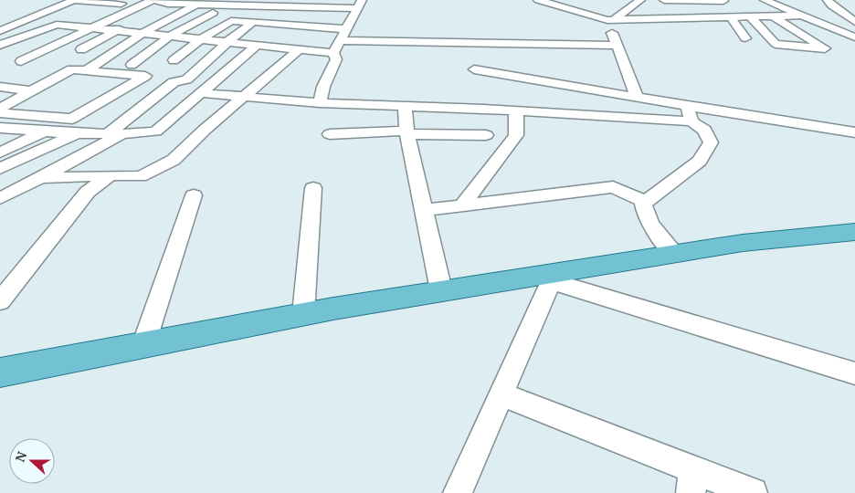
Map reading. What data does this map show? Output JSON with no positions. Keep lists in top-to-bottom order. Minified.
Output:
{"north":"left"}
